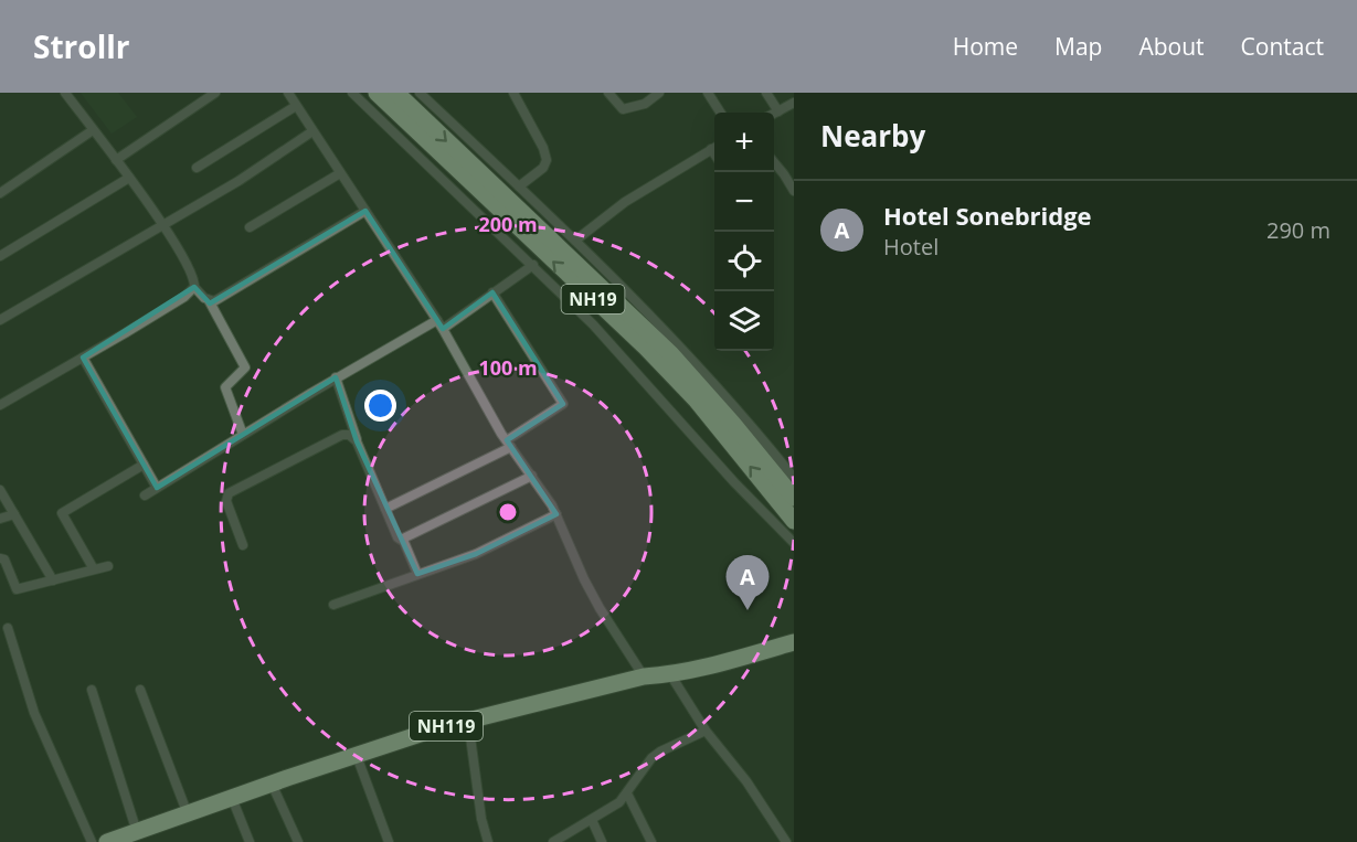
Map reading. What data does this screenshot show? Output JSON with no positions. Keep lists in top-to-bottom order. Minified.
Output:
{"streets":{"highway":["NH19","NH119"]},"page":{"header":"Strollr","nav":["Home","Map","About","Contact"],"heading":"Nearby","map_buttons":["+","−"],"list":[{"mark":"A","name":"Hotel Sonebridge","note":"Hotel","value":"290 m"}],"pins":"A"},"rings":["200 m","100 m"]}
